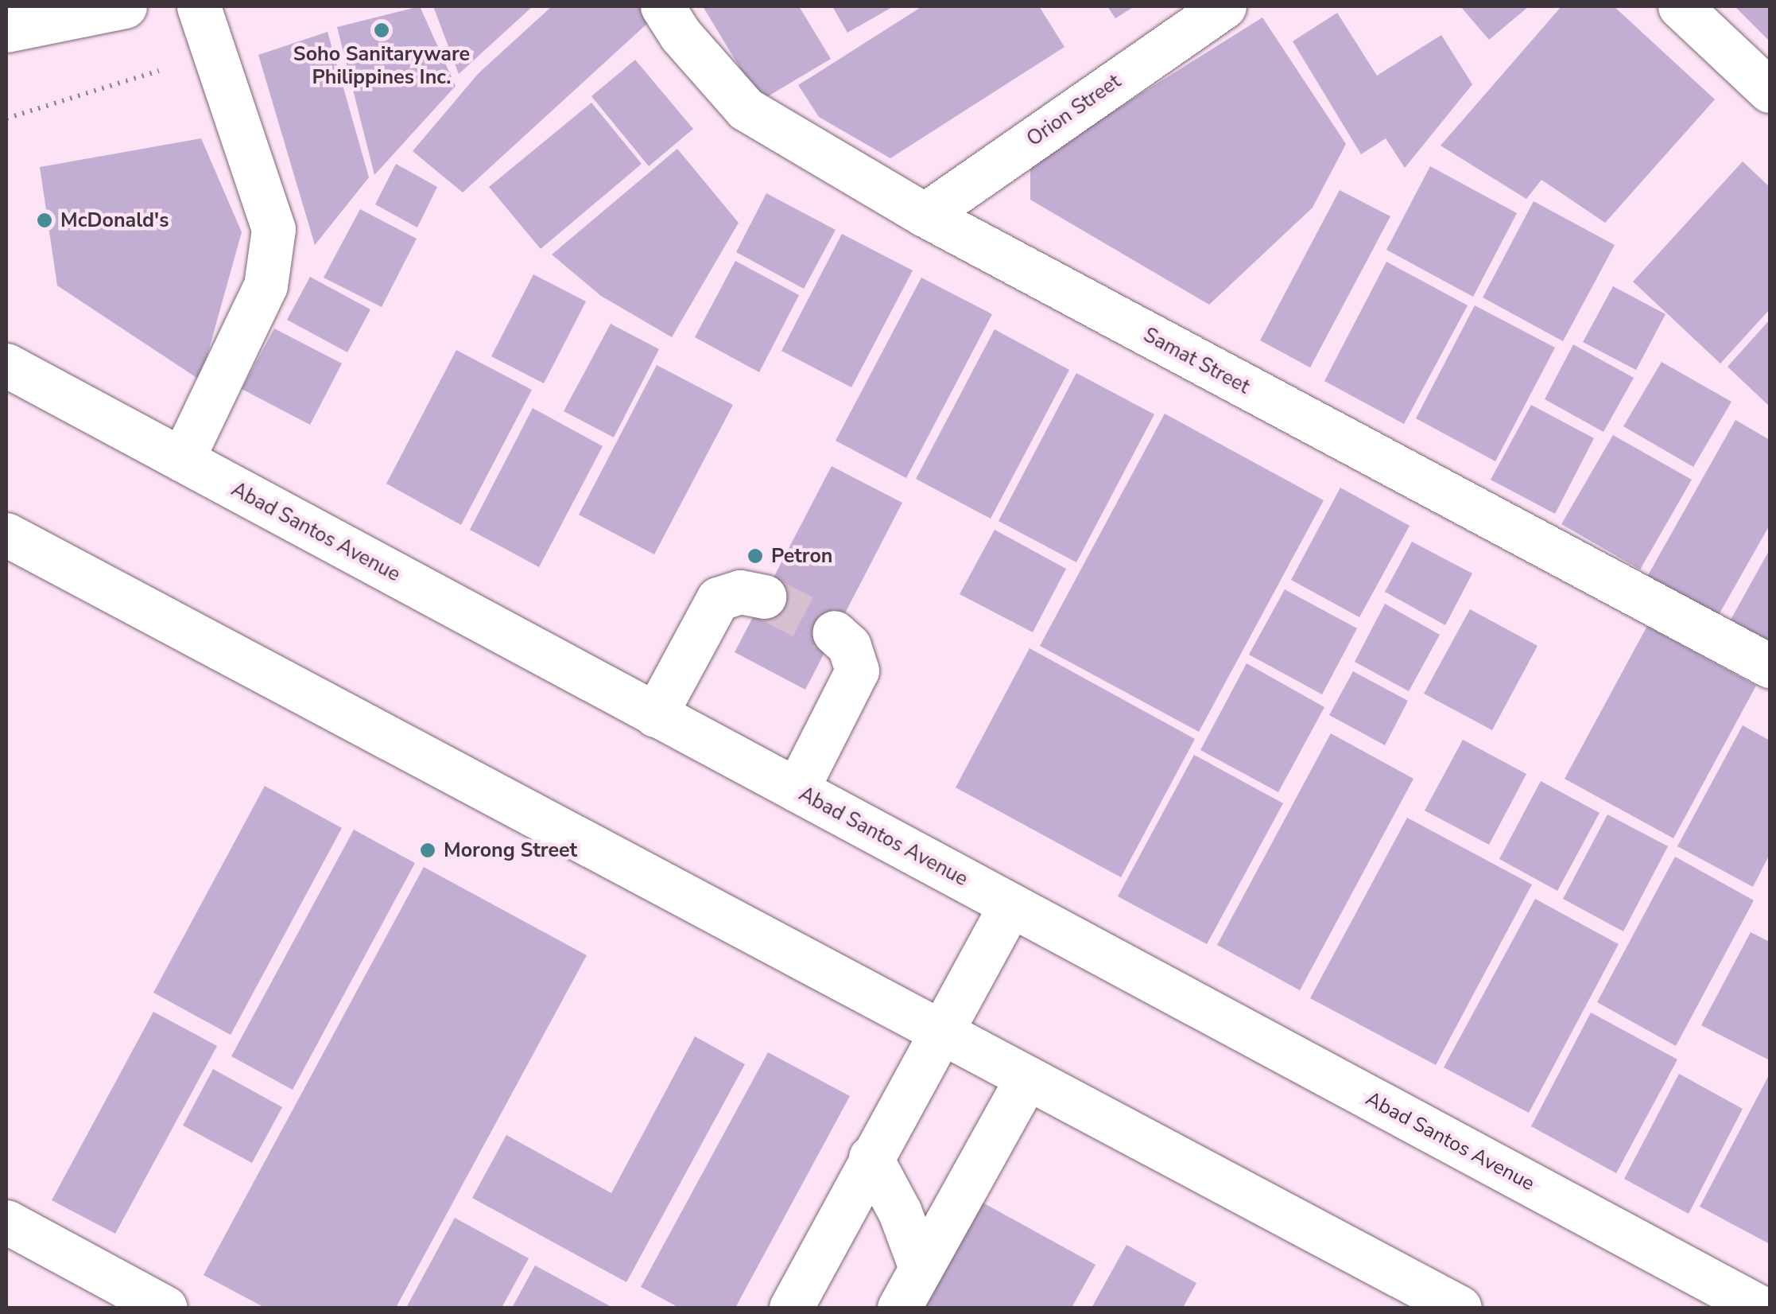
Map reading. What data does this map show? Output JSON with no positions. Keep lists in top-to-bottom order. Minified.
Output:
{"streets":{"main road":["Orion Street","Samat Street","Abad Santos Avenue"]},"crossings":[["Orion Street","Samat Street"]],"places":["Soho Sanitaryware Philippines Inc.","McDonald's","Petron","Morong Street"]}
